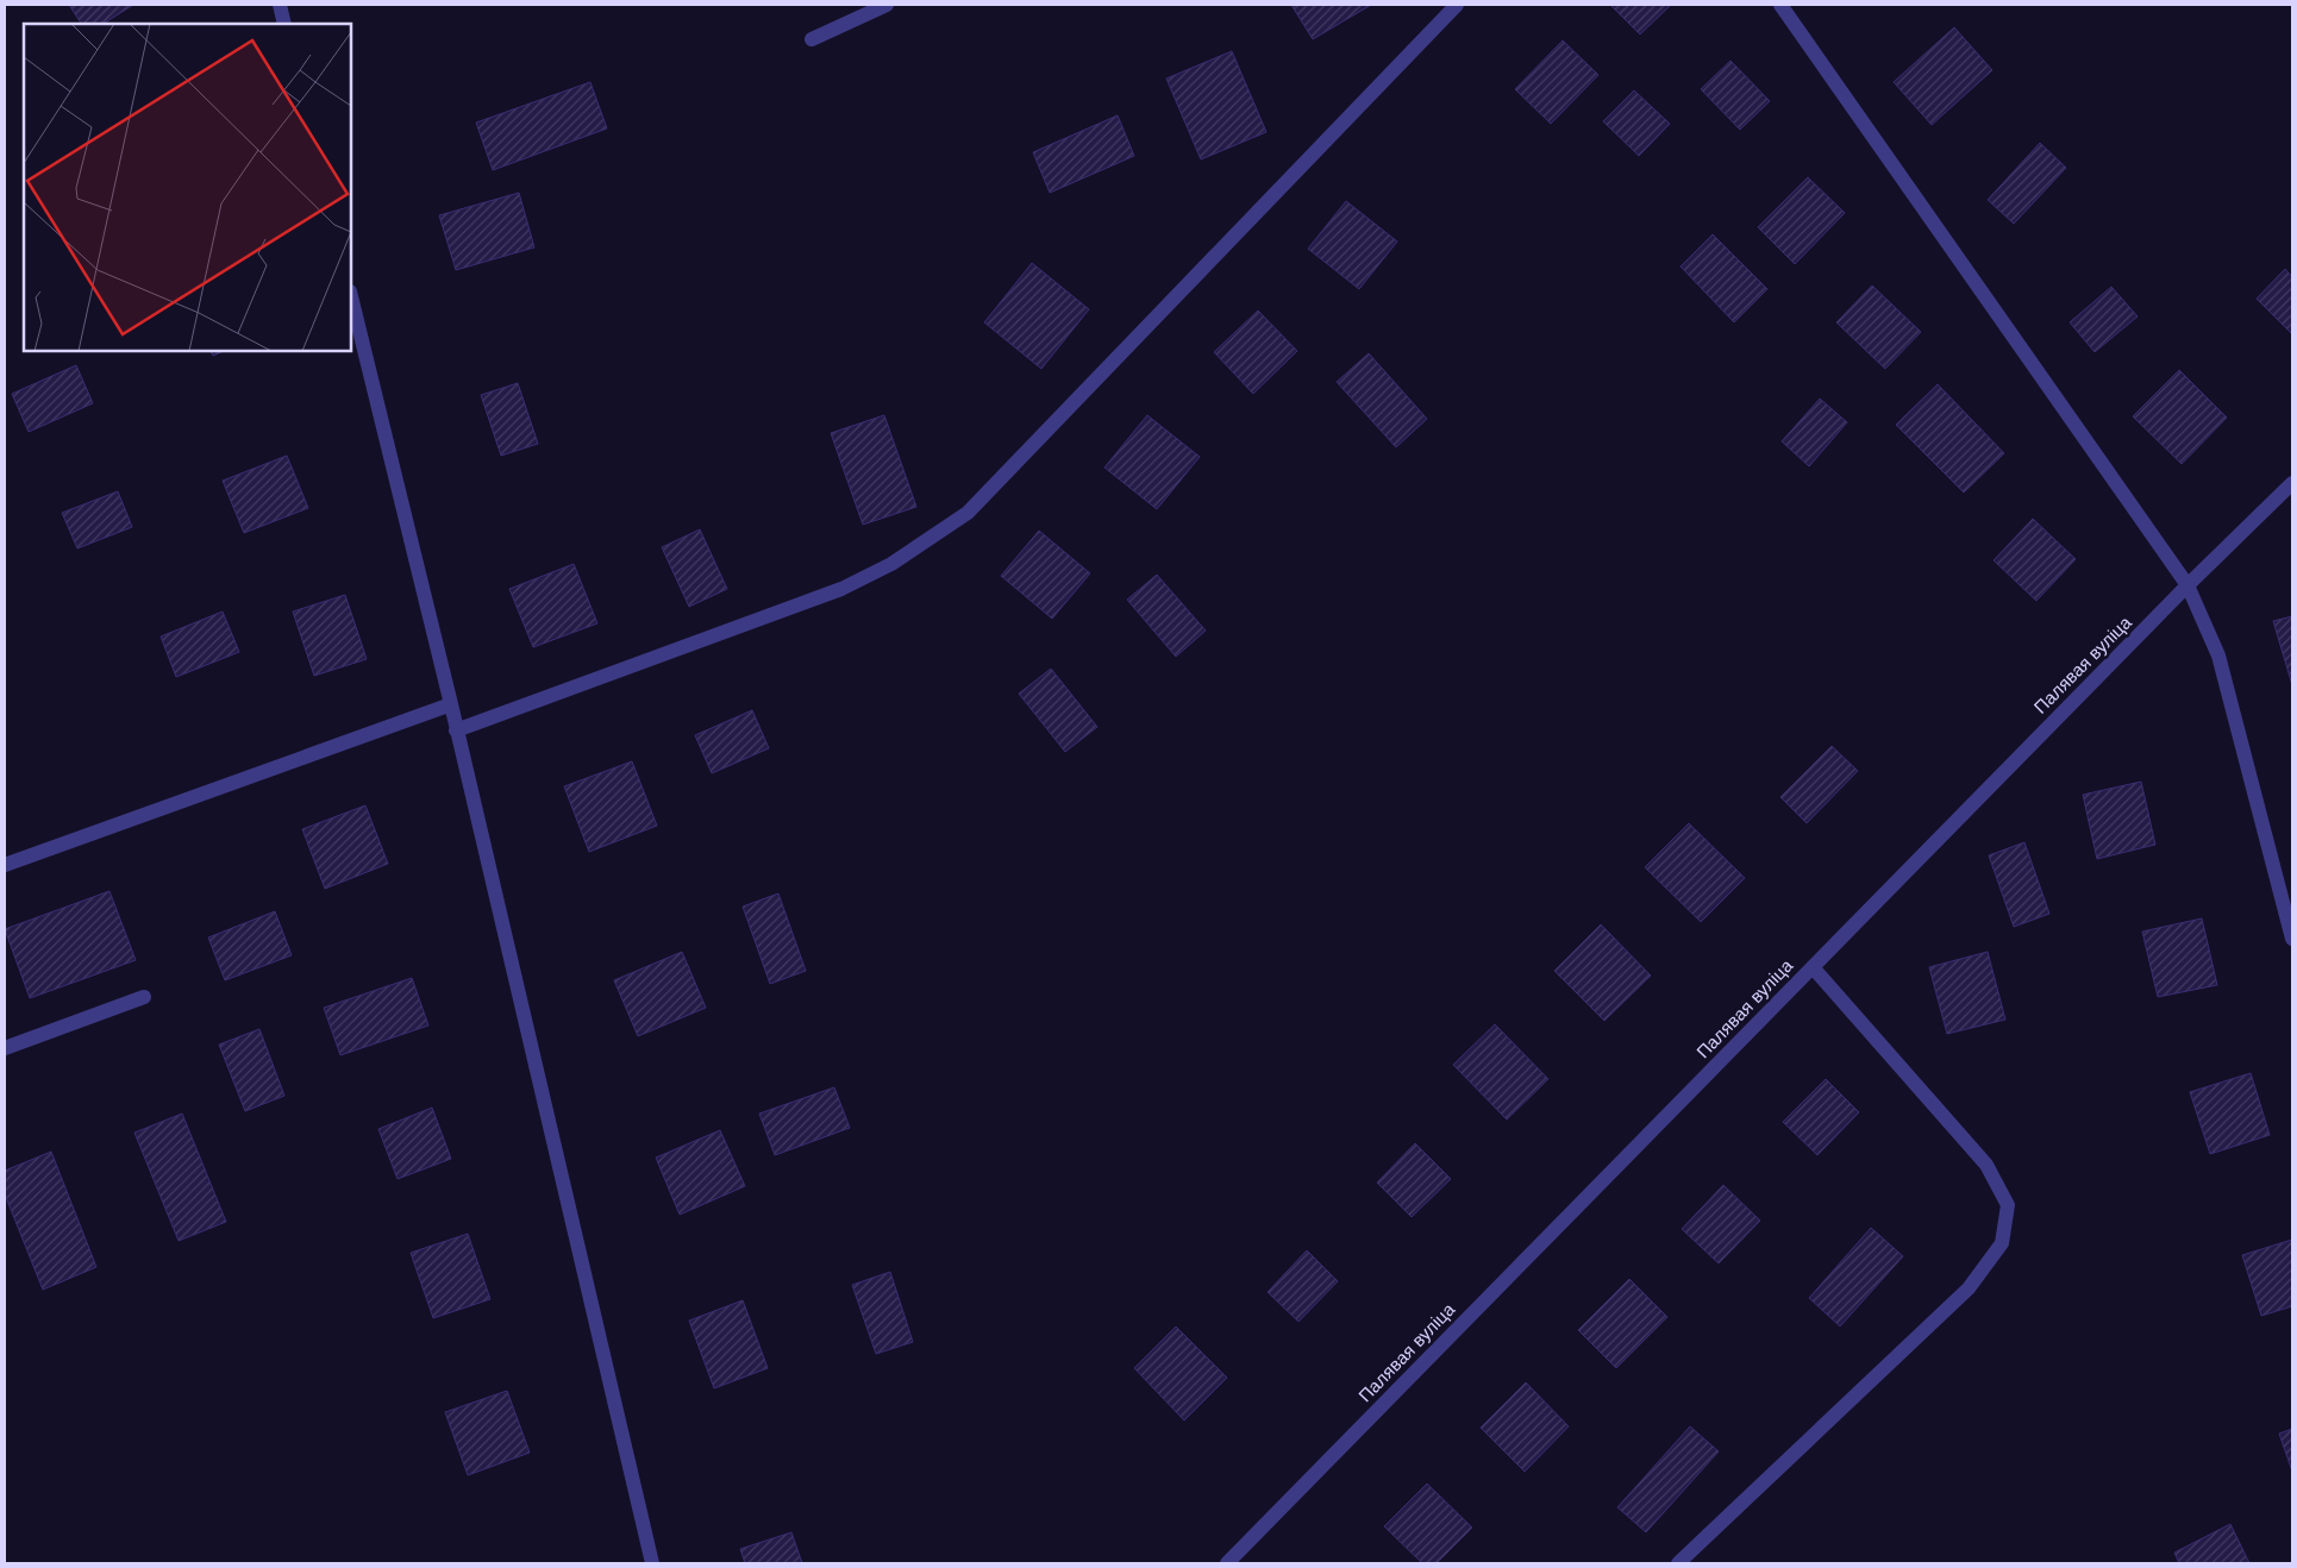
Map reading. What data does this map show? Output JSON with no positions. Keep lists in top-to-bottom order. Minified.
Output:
{"streets":{"street":["Палявая вуліца"]}}
